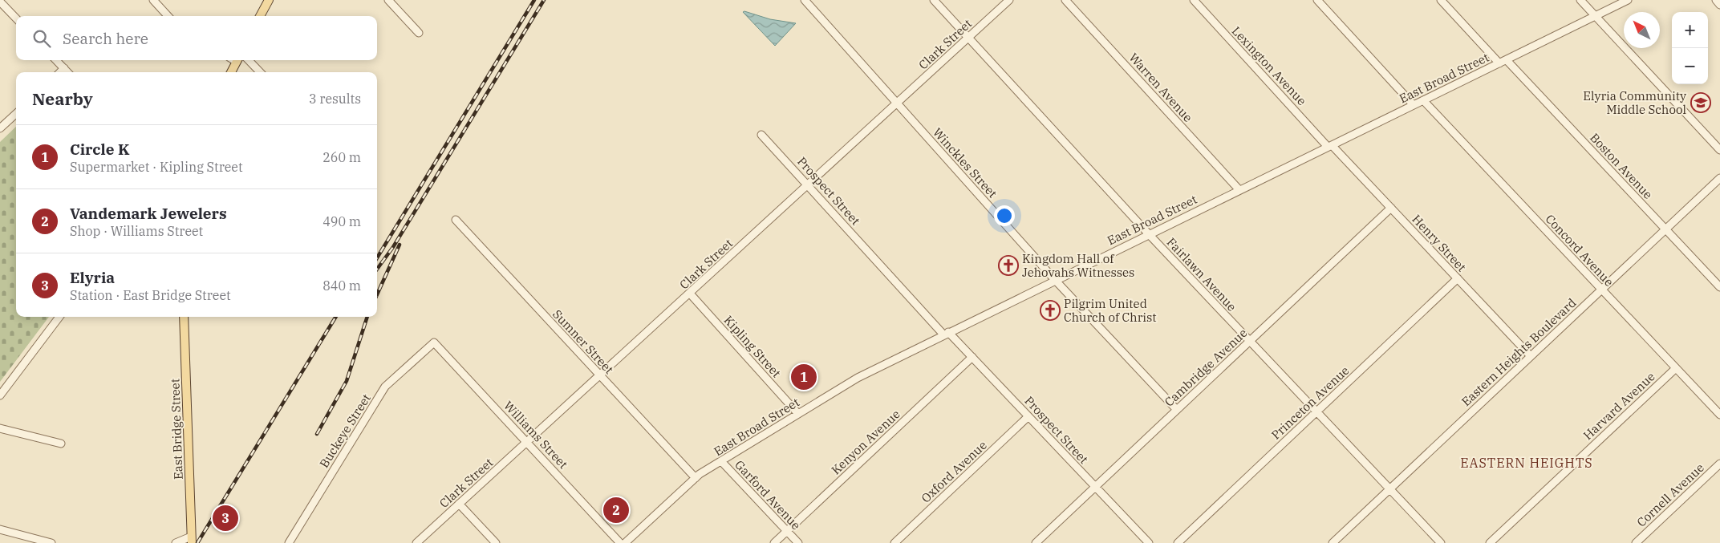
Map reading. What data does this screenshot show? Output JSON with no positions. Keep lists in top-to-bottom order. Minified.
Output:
{"streets":{"main road":["East Bridge Street"],"street":["Clark Street","Lexington Avenue","East Broad Street","Warren Avenue","Winckles Street","Boston Avenue","Prospect Street","Henry Street","Concord Avenue","Fairlawn Avenue","Sumner Street","Kipling Street","Eastern Heights Boulevard","Cambridge Avenue","Princeton Avenue","Harvard Avenue","Buckeye Street","Williams Street","Kenyon Avenue","Oxford Avenue","Garford Avenue","Cornell Avenue"]},"crossings":[["Clark Street","Winckles Street"],["Clark Street","Prospect Street"],["Clark Street","Fairlawn Avenue"],["Clark Street","Sumner Street"],["Clark Street","Kipling Street"],["Clark Street","Williams Street"],["Lexington Avenue","East Broad Street"],["Lexington Avenue","Henry Street"],["East Broad Street","Warren Avenue"],["East Broad Street","Winckles Street"],["East Broad Street","Boston Avenue"],["East Broad Street","Prospect Street"],["East Broad Street","Henry Street"],["East Broad Street","Concord Avenue"],["East Broad Street","Fairlawn Avenue"],["East Broad Street","Sumner Street"],["East Broad Street","Kipling Street"],["East Broad Street","Garford Avenue"],["Winckles Street","Cambridge Avenue"],["Boston Avenue","Eastern Heights Boulevard"],["Prospect Street","Cambridge Avenue"],["Prospect Street","Kenyon Avenue"],["Prospect Street","Oxford Avenue"],["Henry Street","Eastern Heights Boulevard"],["Henry Street","Cambridge Avenue"],["Henry Street","Princeton Avenue"],["Concord Avenue","Eastern Heights Boulevard"],["Concord Avenue","Harvard Avenue"],["Fairlawn Avenue","Eastern Heights Boulevard"],["Fairlawn Avenue","Cambridge Avenue"],["Fairlawn Avenue","Princeton Avenue"],["Buckeye Street","Williams Street"],["Kenyon Avenue","Garford Avenue"]],"districts":["EASTERN HEIGHTS"],"places":{"school or university":["Elyria Community Middle School"],"church":["Kingdom Hall of Jehovahs Witnesses","Pilgrim United Church of Christ"]},"north":"top left","page":{"map_buttons":["+","−"],"search":"Search here","heading":["Nearby","3 results"],"list":[{"mark":"1","name":"Circle K","note":"Supermarket · Kipling Street","value":"260 m"},{"mark":"2","name":"Vandemark Jewelers","note":"Shop · Williams Street","value":"490 m"},{"mark":"3","name":"Elyria","note":"Station · East Bridge Street","value":"840 m"}],"pins":["1","2","3"]}}
